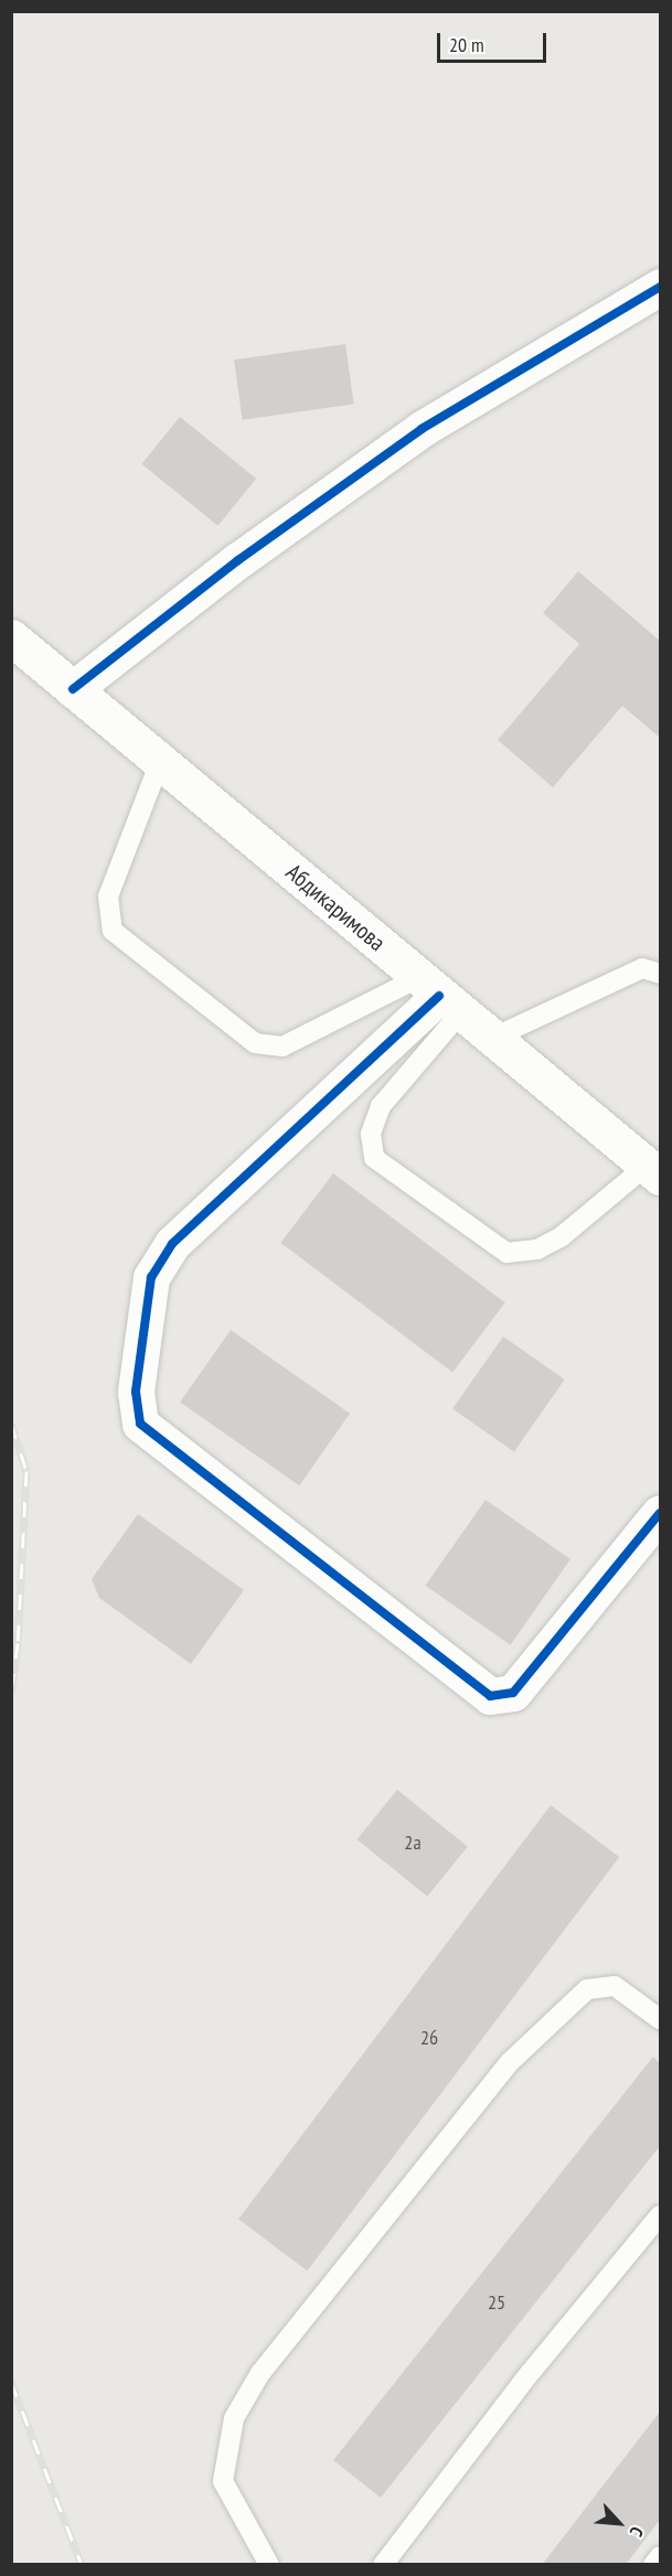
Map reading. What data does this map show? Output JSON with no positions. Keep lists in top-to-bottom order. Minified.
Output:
{"streets":{"street":["Абдикаримова"]},"house_numbers":["2а","26","25"],"scale_bar":"20 m","north":"bottom right"}
